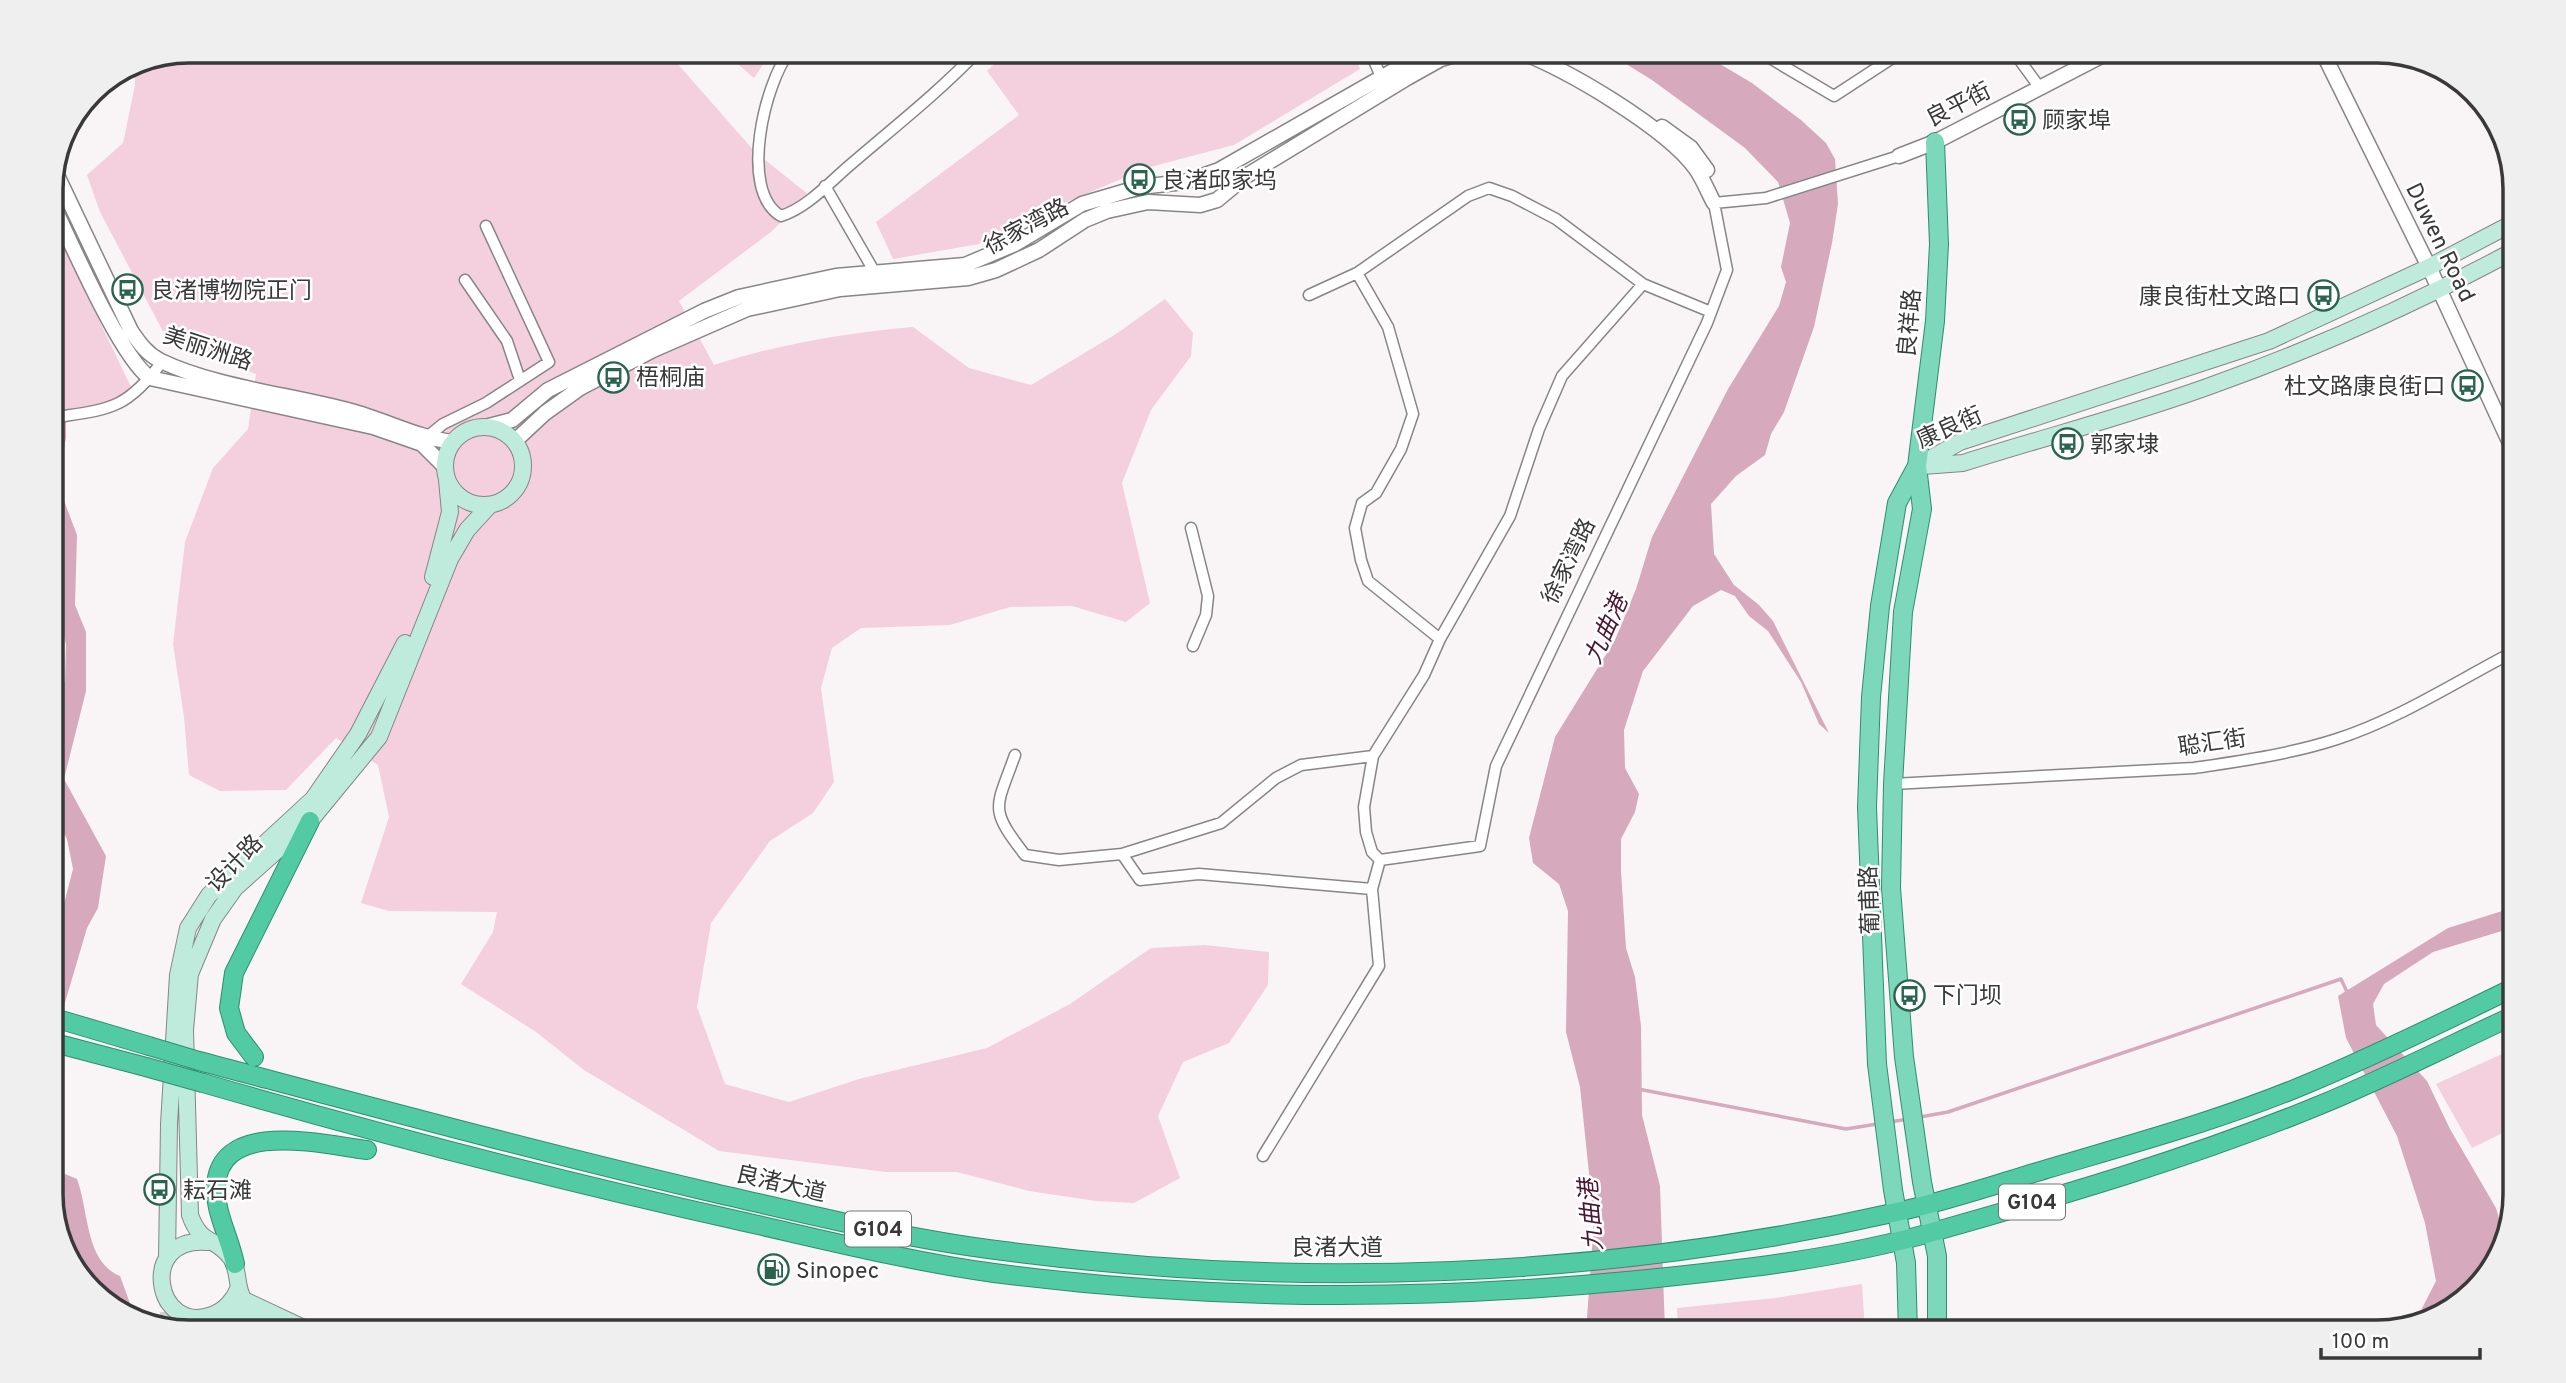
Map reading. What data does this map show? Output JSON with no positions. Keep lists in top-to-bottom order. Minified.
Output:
{"streets":{"highway":["良渚大道","G104"],"main road":["良祥路","康良街","设计路","葡甫路"],"street":["良平街","徐家湾路","Duwen Road","美丽洲路","聪汇街"]},"crossings":[["良平街","良祥路"],["徐家湾路","美丽洲路"],["徐家湾路","设计路"],["Duwen Road","康良街"],["良祥路","康良街"],["良祥路","葡甫路"],["美丽洲路","设计路"],["康良街","葡甫路"],["聪汇街","葡甫路"],["葡甫路","良渚大道"],["葡甫路","G104"],["良渚大道","G104"]],"water":["九曲港"],"places":{"bus stop":["顾家埠","良渚邱家坞","良渚博物院正门","康良街杜文路口","梧桐庙","杜文路康良街口","郭家埭","下门坝","耘石滩"],"fuel station":["Sinopec"]},"scale_bar":"100 m"}
